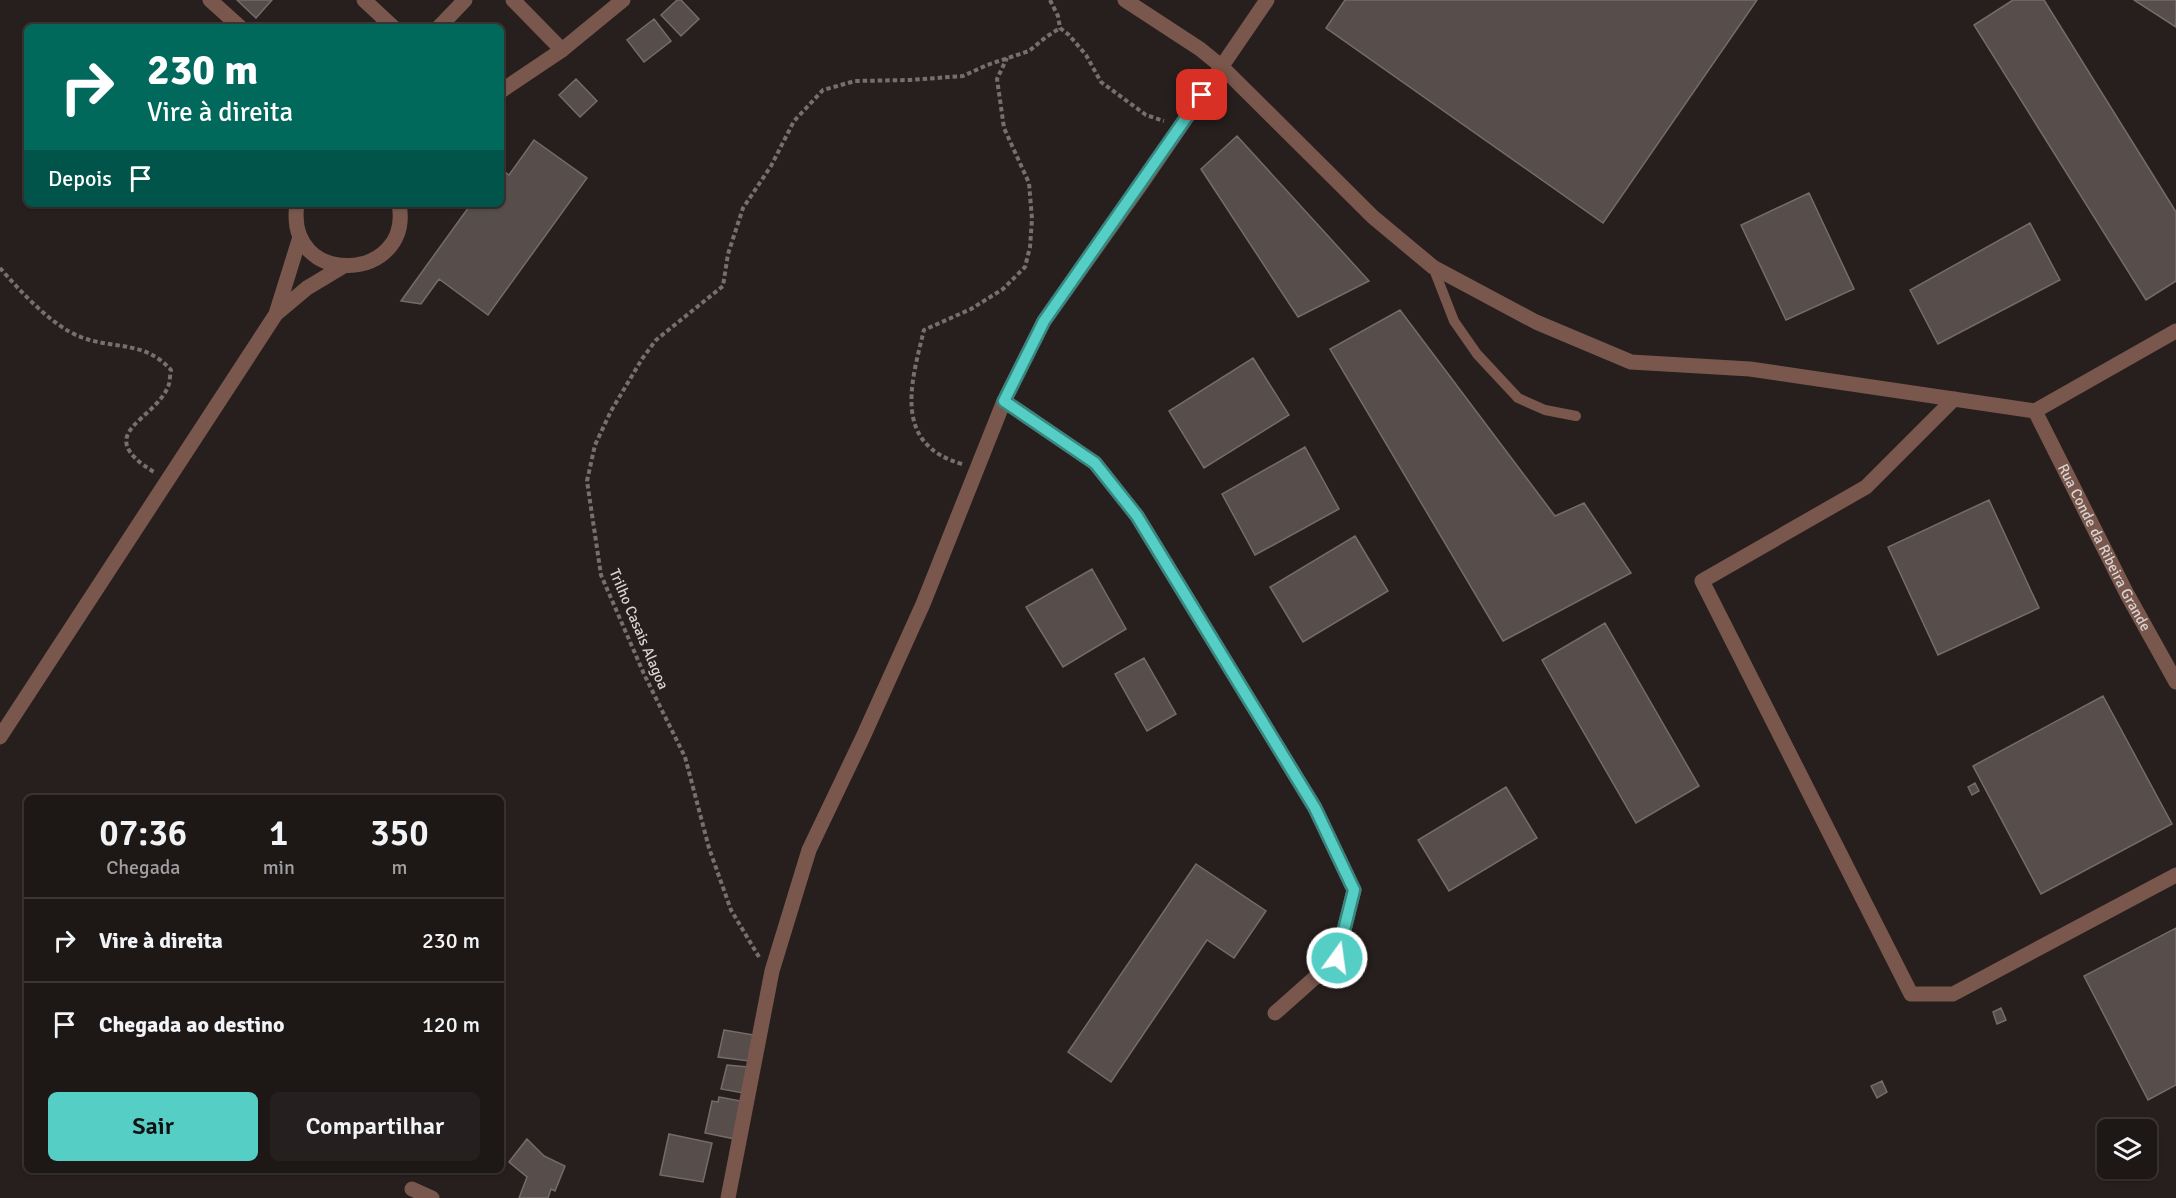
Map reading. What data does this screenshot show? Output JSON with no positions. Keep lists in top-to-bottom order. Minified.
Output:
{"streets":{"street":["Rua Conde da Ribeira Grande"],"path":["Trilho Casais Alagoa"]},"page":{"turn":["230 m","Vire à direita"],"then":"Depois","eta":["07:36","Chegada","1","min","350","m"],"list":[{"name":"Vire à direita","value":"230 m"},{"name":"Chegada ao destino","value":"120 m"}],"buttons":["Sair","Compartilhar"]}}
